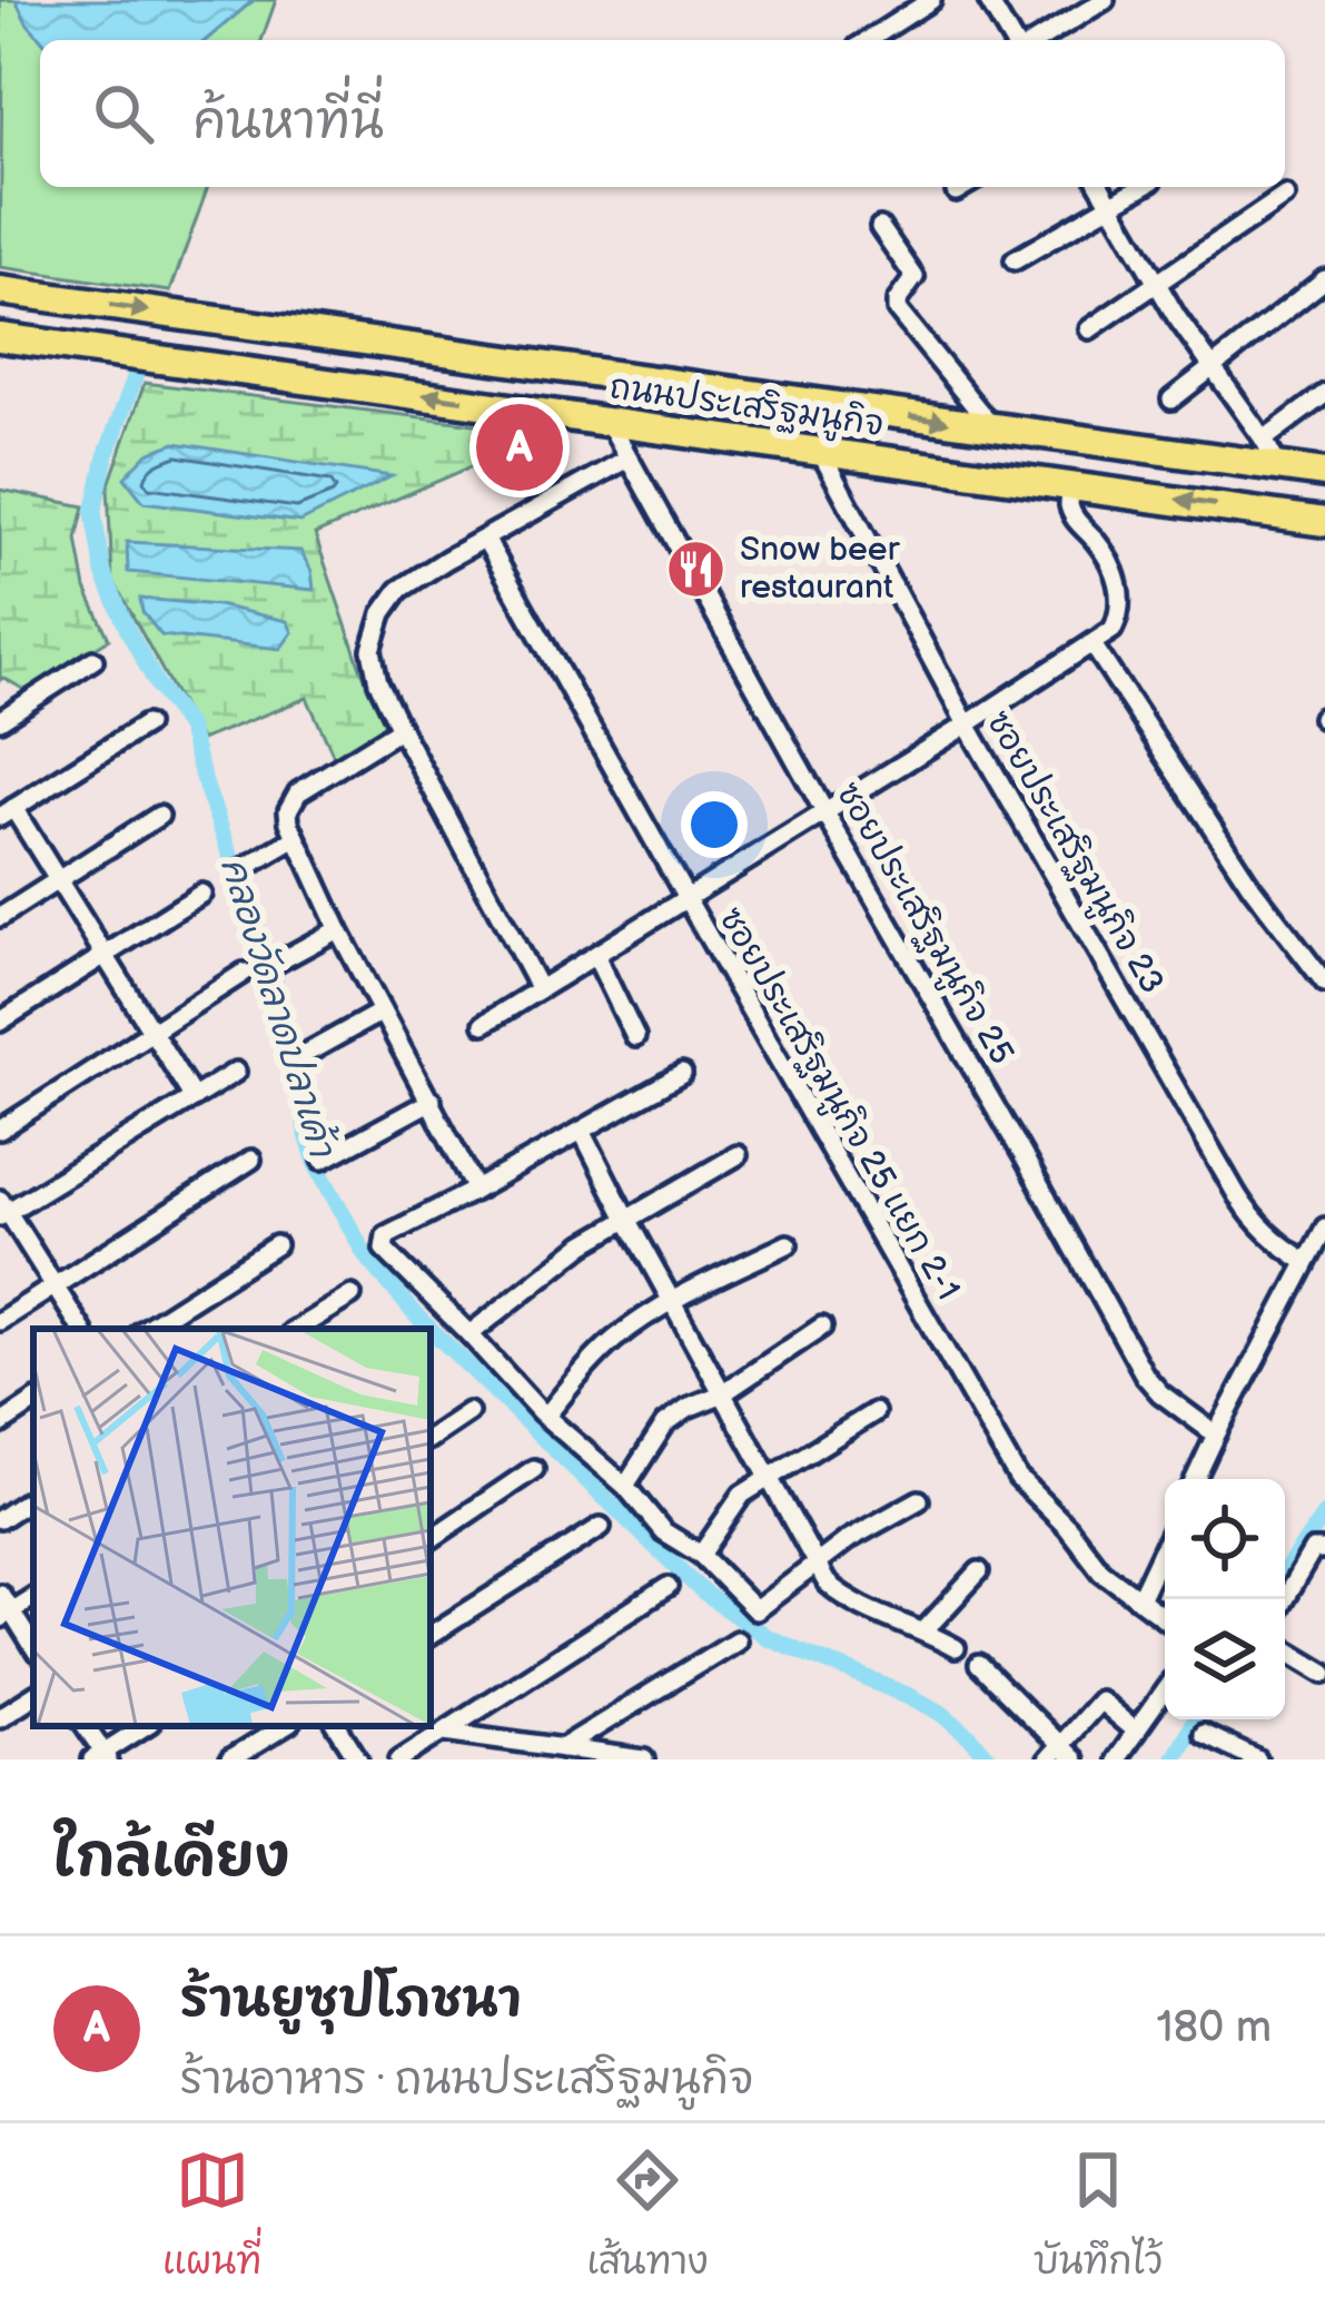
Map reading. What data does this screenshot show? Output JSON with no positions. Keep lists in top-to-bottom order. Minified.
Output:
{"streets":{"main road":["ถนนประเสริฐมนูกิจ"],"street":["ซอยประเสริฐมนูกิจ 23","ซอยประเสริฐมนูกิจ 25","ซอยประเสริฐมนูกิจ 25 แยก 2-1"]},"crossings":[["ถนนประเสริฐมนูกิจ","ซอยประเสริฐมนูกิจ 23"],["ถนนประเสริฐมนูกิจ","ซอยประเสริฐมนูกิจ 25"]],"water":["คลองวัดลาดปลาเค้า"],"places":{"restaurant":["Snow beer restaurant"]},"page":{"search":"ค้นหาที่นี่","pins":"A","heading":"ใกล้เคียง","list":[{"mark":"A","name":"ร้านยูซุปโภชนา","note":"ร้านอาหาร · ถนนประเสริฐมนูกิจ","value":"180 m"}],"nav":["แผนที่","เส้นทาง","บันทึกไว้"]}}
